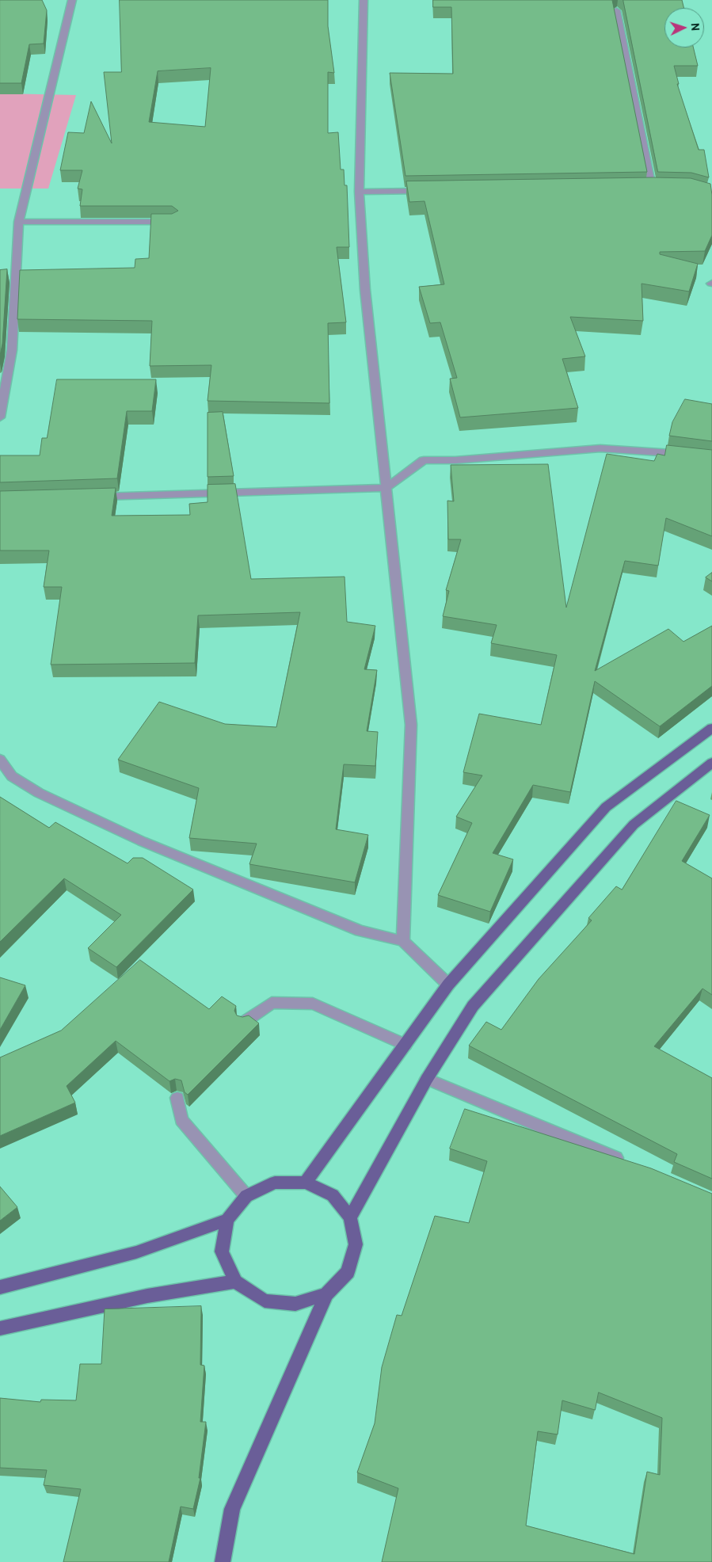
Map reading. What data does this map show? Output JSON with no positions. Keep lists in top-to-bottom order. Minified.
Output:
{"north":"right"}
